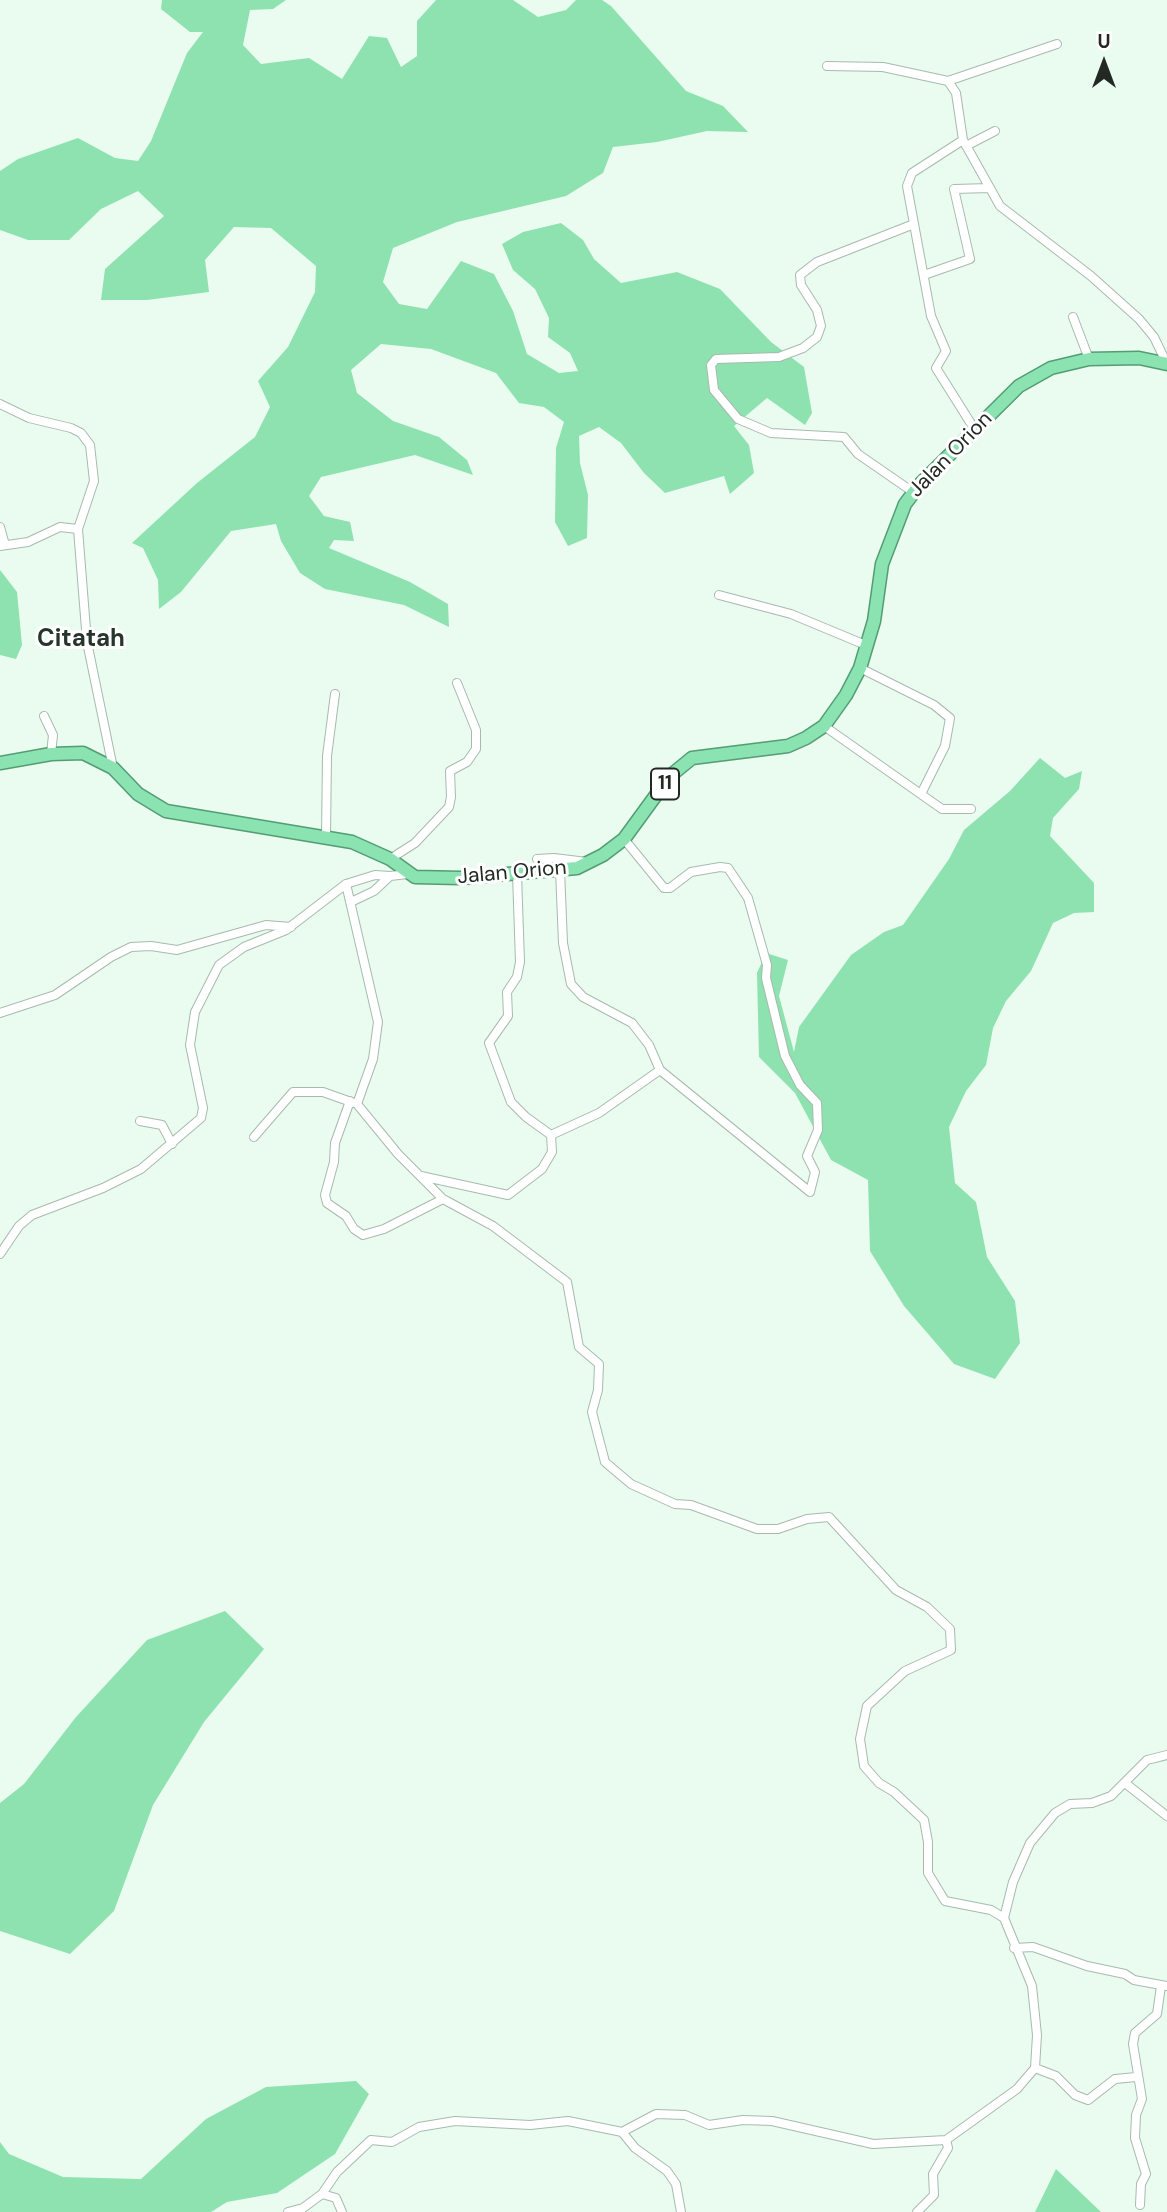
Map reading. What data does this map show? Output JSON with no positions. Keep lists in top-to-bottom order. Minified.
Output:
{"streets":{"highway":["Jalan Orion","11"]},"districts":["Citatah"],"north":"top"}
